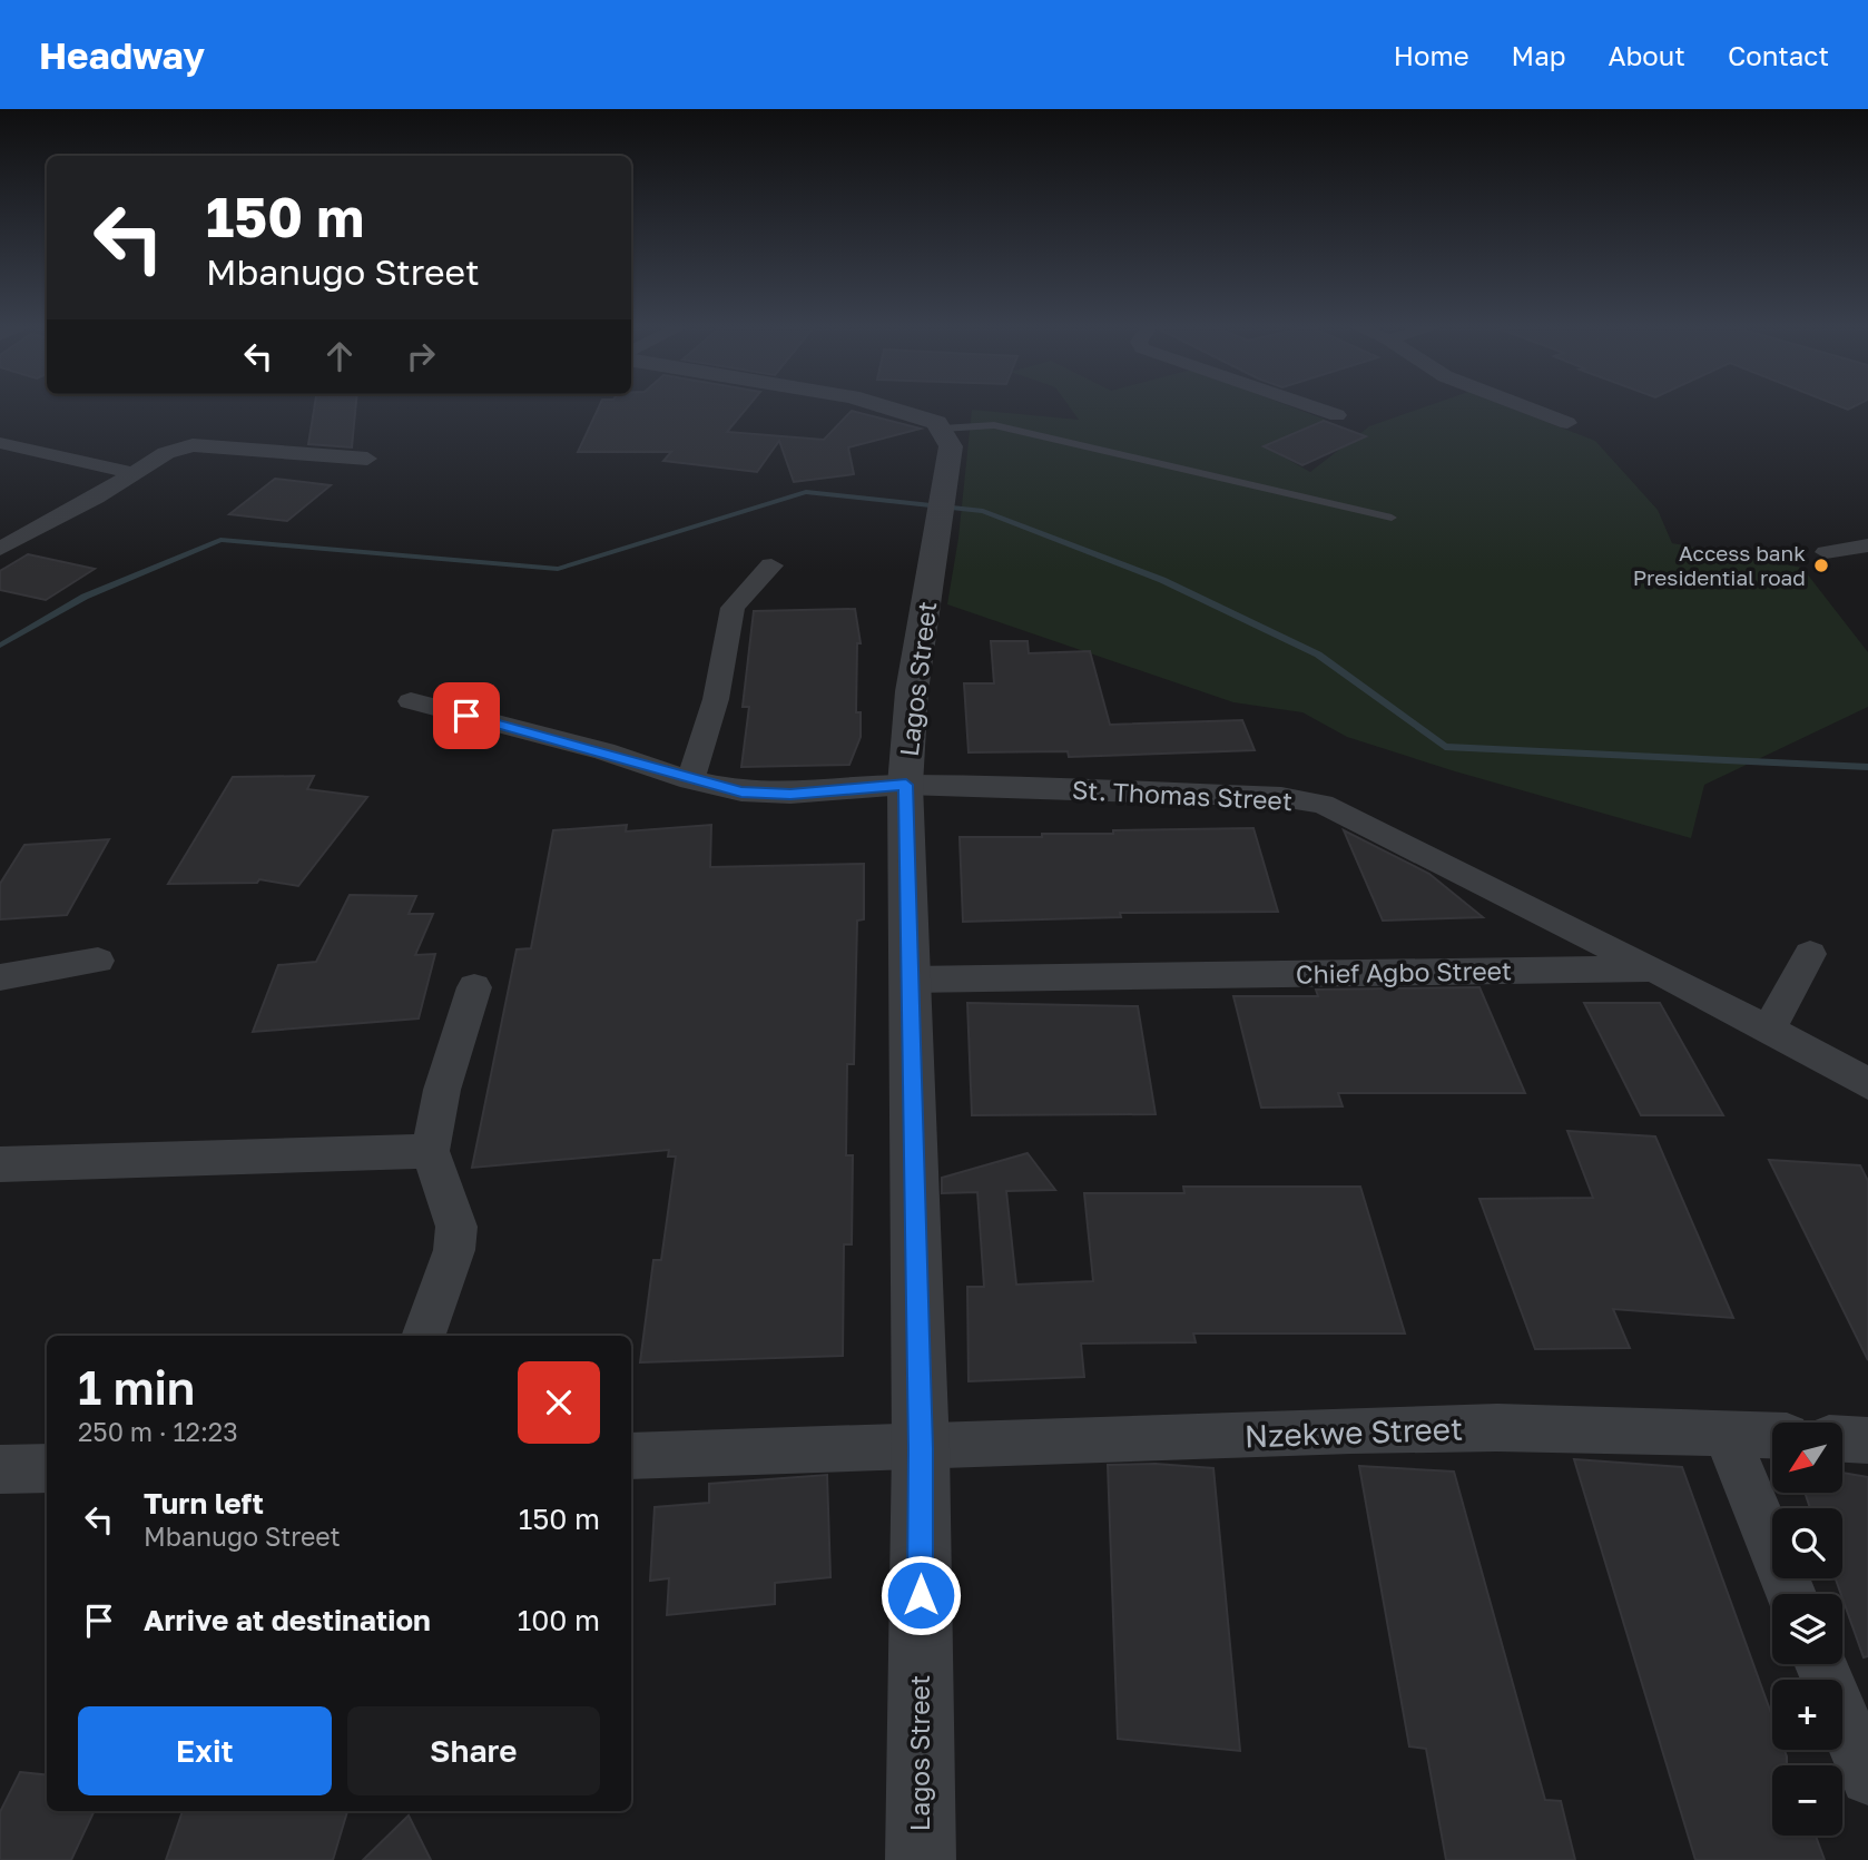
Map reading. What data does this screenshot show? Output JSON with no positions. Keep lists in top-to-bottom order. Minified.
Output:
{"streets":{"street":["Lagos Street","St. Thomas Street","Chief Agbo Street","Nzekwe Street"]},"crossings":[["Lagos Street","St. Thomas Street"],["Lagos Street","Chief Agbo Street"],["Lagos Street","Nzekwe Street"],["St. Thomas Street","Chief Agbo Street"]],"places":["Access bank Presidential road"],"north":"bottom left","page":{"header":"Headway","nav":["Home","Map","About","Contact"],"turn":["150 m","Mbanugo Street"],"heading":["1 min","250 m · 12:23"],"map_buttons":["+","−"],"list":[{"name":"Turn left","note":"Mbanugo Street","value":"150 m"},{"name":"Arrive at destination","value":"100 m"}],"buttons":["Exit","Share"]}}
